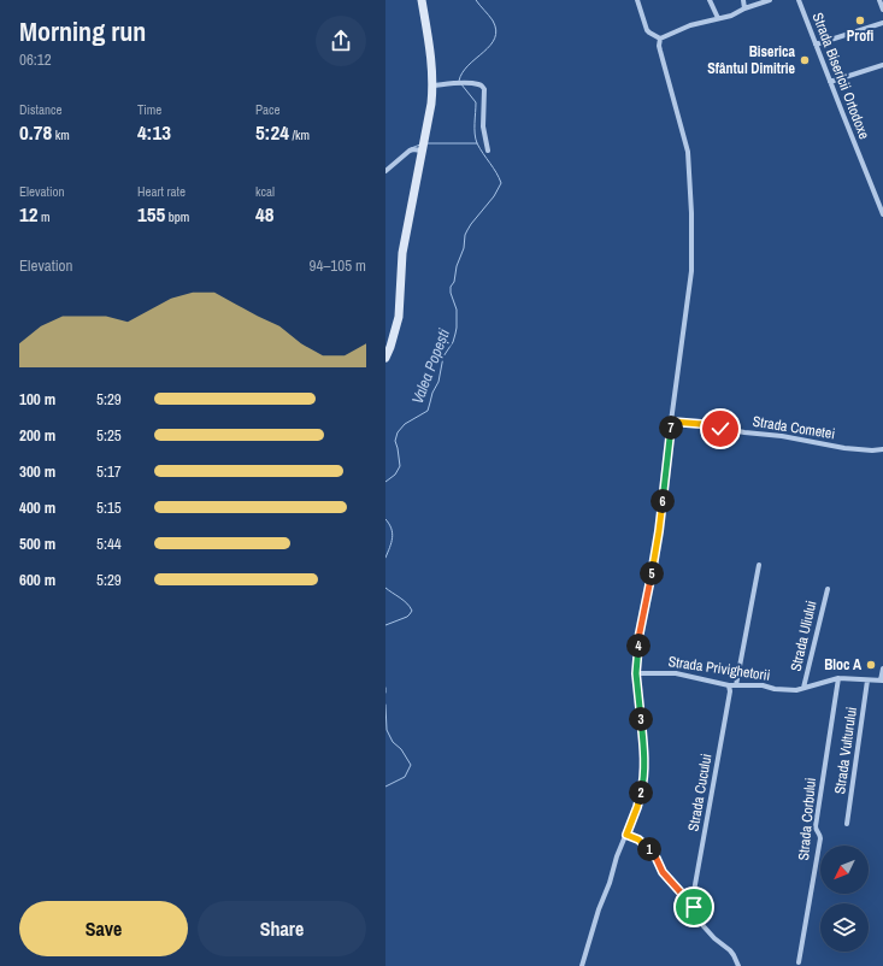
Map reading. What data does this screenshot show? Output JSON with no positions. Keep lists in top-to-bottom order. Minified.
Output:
{"streets":{"street":["Strada Bisericii Ortodoxe","Strada Cometei","Strada Uliului","Strada Privighetorii","Strada Vulturului","Strada Cucului","Strada Corbului"]},"crossings":[["Strada Uliului","Strada Privighetorii"],["Strada Privighetorii","Strada Vulturului"],["Strada Privighetorii","Strada Cucului"],["Strada Privighetorii","Strada Corbului"]],"water":["Valea Popești"],"places":["Profi","Biserica Sfântul Dimitrie","Bloc A"],"north":"bottom left","page":{"heading":["Morning run","06:12"],"stats":[["Distance","0.78 km"],["Time","4:13"],["Pace","5:24 /km"],["Elevation","12 m"],["Heart rate","155 bpm"],["kcal","48"]],"chart":["Elevation","94–105 m"],"list":[{"name":"100 m","note":"5:29"},{"name":"200 m","note":"5:25"},{"name":"300 m","note":"5:17"},{"name":"400 m","note":"5:15"},{"name":"500 m","note":"5:44"},{"name":"600 m","note":"5:29"}],"pins":["7","6","5","4","3","2","1"],"buttons":["Save","Share"]}}
